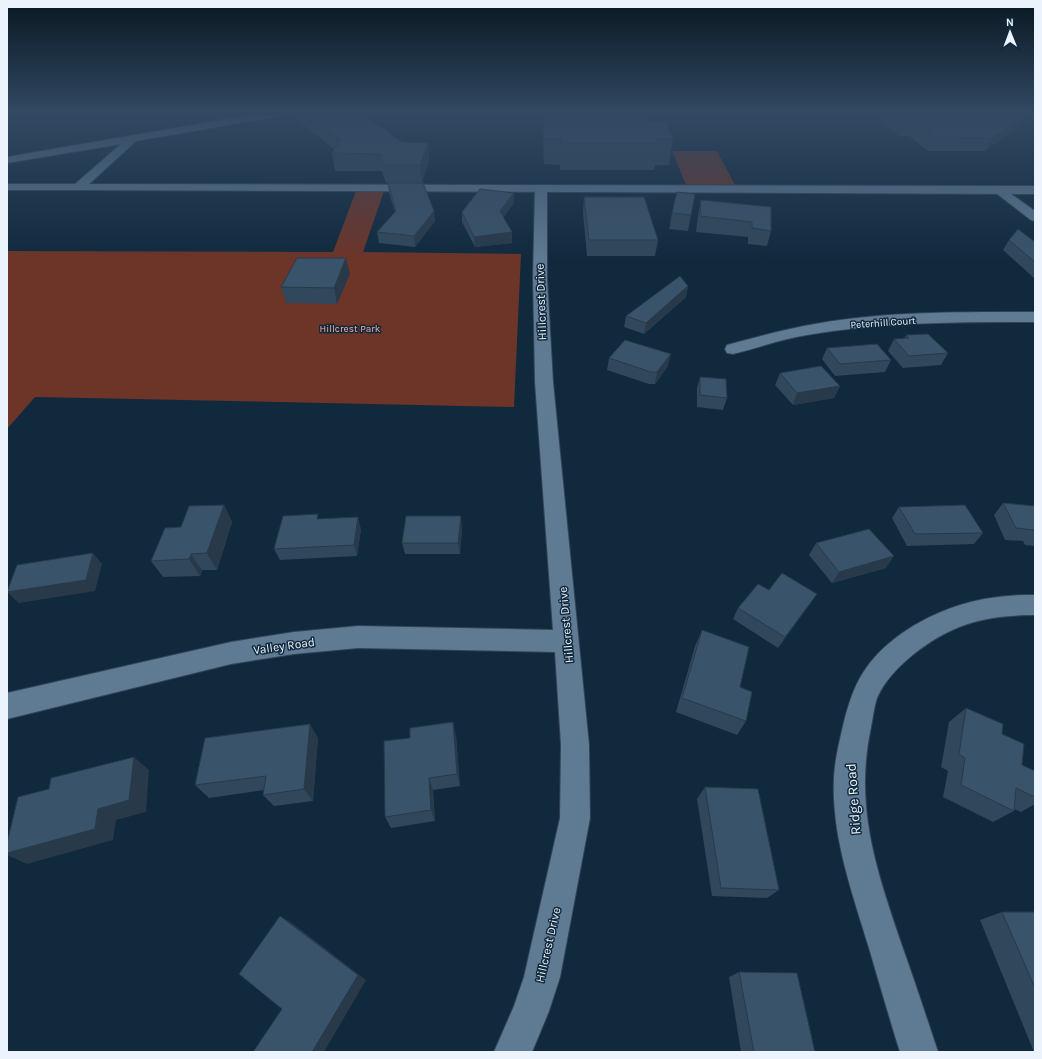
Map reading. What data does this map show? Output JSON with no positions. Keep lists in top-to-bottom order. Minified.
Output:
{"streets":{"street":["Hillcrest Drive","Peterhill Court","Valley Road","Ridge Road"]},"crossings":[["Hillcrest Drive","Valley Road"]],"parks":["Hillcrest Park"],"north":"top"}
